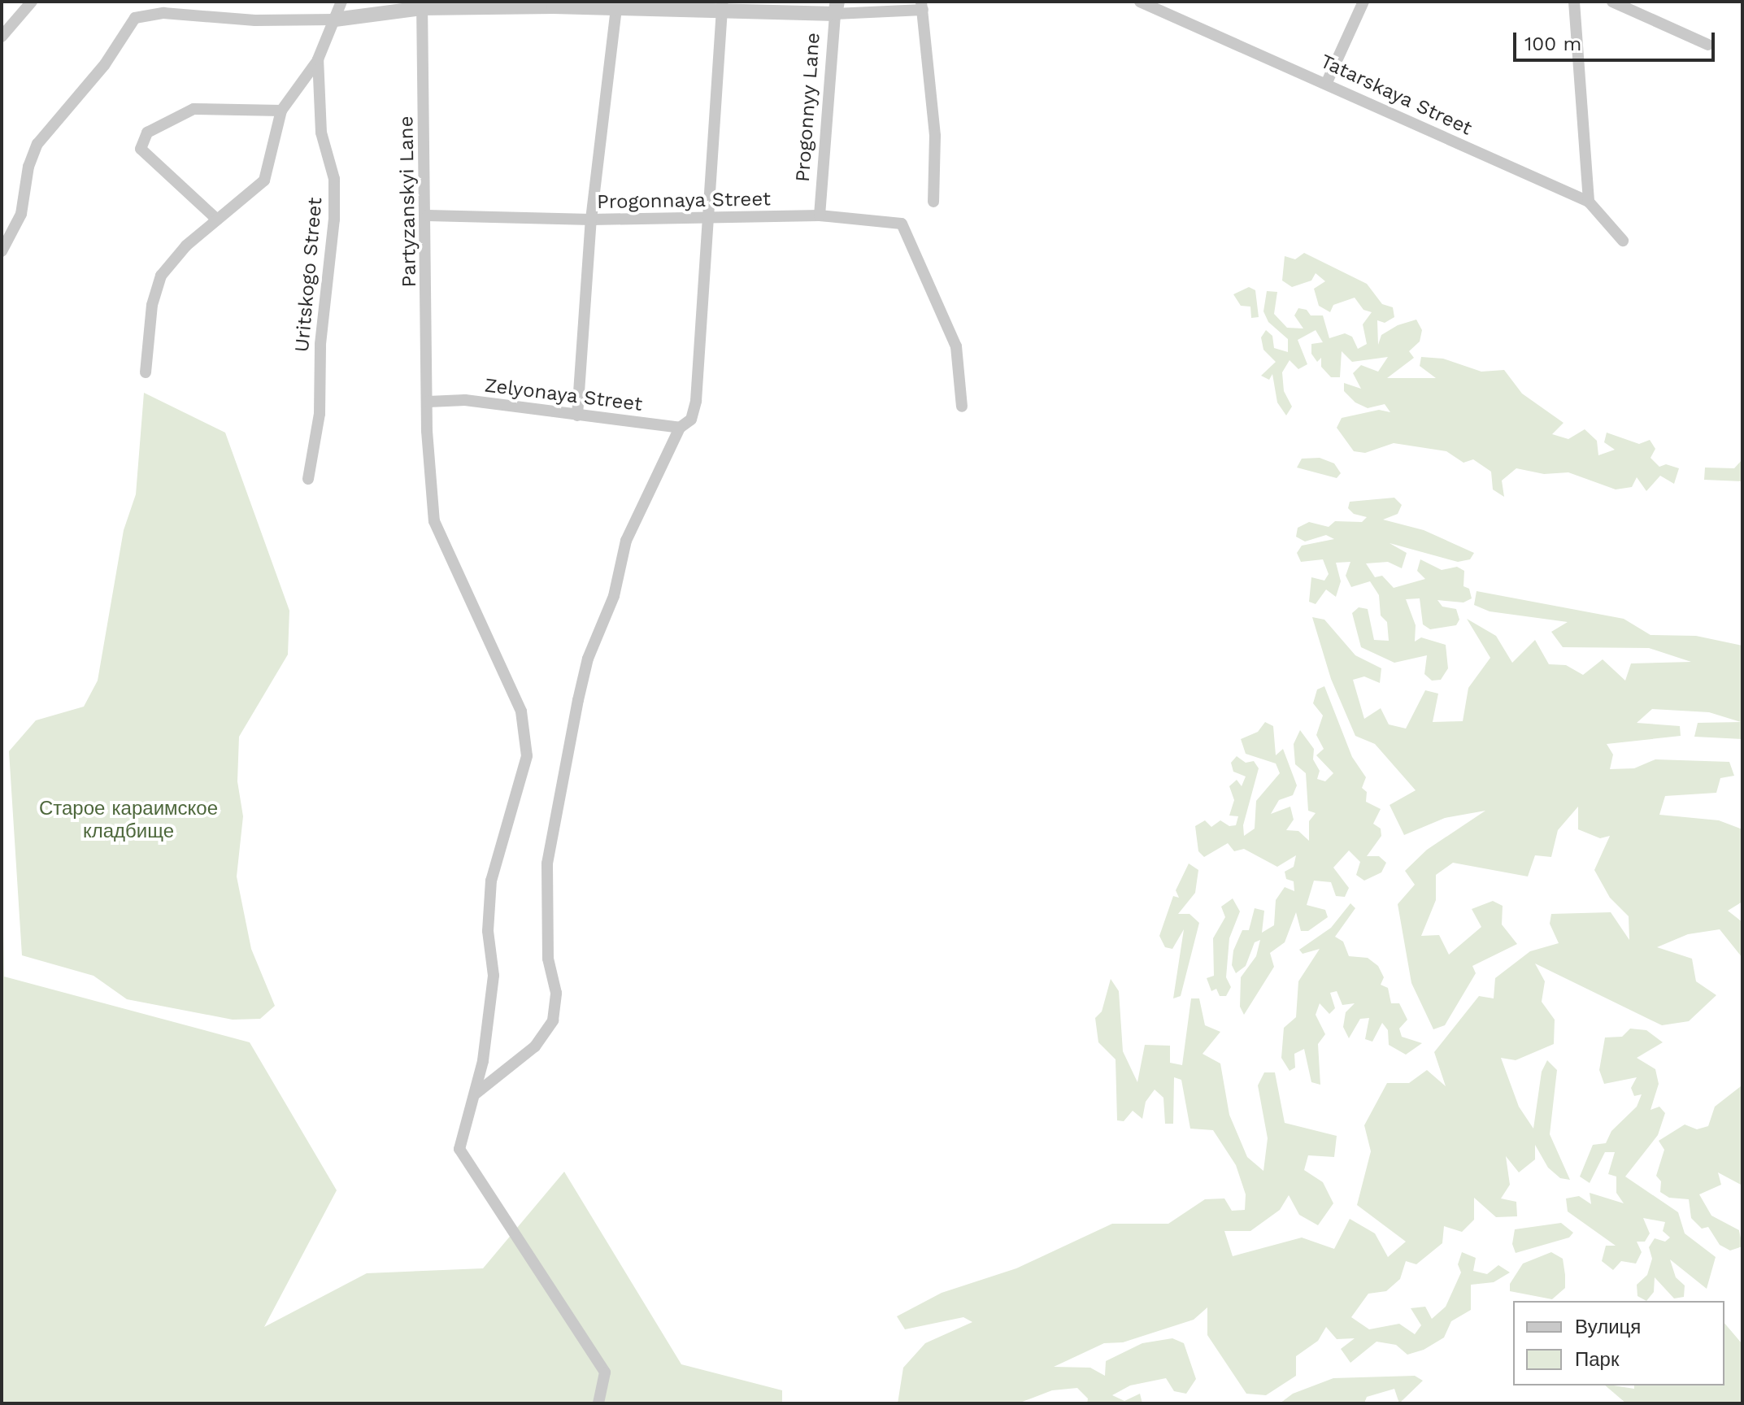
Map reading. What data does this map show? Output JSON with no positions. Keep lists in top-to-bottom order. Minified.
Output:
{"streets":{"street":["Tatarskaya Street","Progonnyy Lane","Progonnaya Street","Partyzanskyi Lane","Uritskogo Street","Zelyonaya Street"]},"crossings":[["Progonnyy Lane","Progonnaya Street"],["Progonnaya Street","Partyzanskyi Lane"],["Partyzanskyi Lane","Zelyonaya Street"]],"parks":["Старое караимское кладбище"],"legend":["Вулиця","Парк"],"scale_bar":"100 m"}
